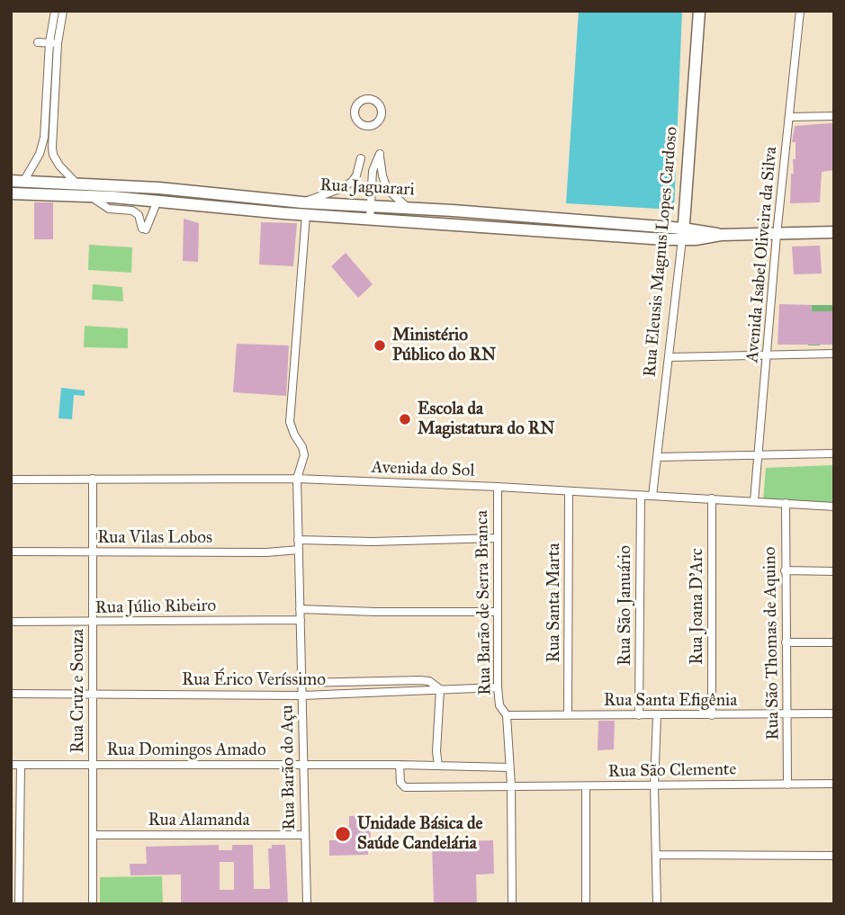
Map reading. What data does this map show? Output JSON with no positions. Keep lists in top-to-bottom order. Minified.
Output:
{"streets":{"main road":["Rua Jaguarari","Rua Eleusis Magnus Lopes Cardoso"],"street":["Avenida Isabel Oliveira da Silva","Avenida do Sol","Rua Vilas Lobos","Rua Barão de Serra Branca","Rua Santa Marta","Rua São Januário","Rua Joana D'Arc","Rua Júlio Ribeiro","Rua São Thomas de Aquino","Rua Érico Veríssimo","Rua Cruz e Souza","Rua Santa Efigênia","Rua Domingos Amado","Rua Barão do Açu","Rua São Clemente","Rua Alamanda"]},"crossings":[["Rua Jaguarari","Rua Eleusis Magnus Lopes Cardoso"],["Rua Jaguarari","Avenida Isabel Oliveira da Silva"],["Rua Jaguarari","Rua Barão do Açu"],["Rua Eleusis Magnus Lopes Cardoso","Avenida do Sol"],["Avenida Isabel Oliveira da Silva","Avenida do Sol"],["Avenida do Sol","Rua Barão de Serra Branca"],["Avenida do Sol","Rua Santa Marta"],["Avenida do Sol","Rua São Januário"],["Avenida do Sol","Rua Joana D'Arc"],["Avenida do Sol","Rua São Thomas de Aquino"],["Avenida do Sol","Rua Cruz e Souza"],["Avenida do Sol","Rua Barão do Açu"],["Rua Vilas Lobos","Rua Cruz e Souza"],["Rua Vilas Lobos","Rua Barão do Açu"],["Rua Barão de Serra Branca","Rua Érico Veríssimo"],["Rua Barão de Serra Branca","Rua Santa Efigênia"],["Rua Barão de Serra Branca","Rua Domingos Amado"],["Rua Barão de Serra Branca","Rua São Clemente"],["Rua Santa Marta","Rua Santa Efigênia"],["Rua São Januário","Rua Santa Efigênia"],["Rua Joana D'Arc","Rua Santa Efigênia"],["Rua Júlio Ribeiro","Rua Cruz e Souza"],["Rua Júlio Ribeiro","Rua Barão do Açu"],["Rua São Thomas de Aquino","Rua Santa Efigênia"],["Rua São Thomas de Aquino","Rua São Clemente"],["Rua Érico Veríssimo","Rua Cruz e Souza"],["Rua Érico Veríssimo","Rua Barão do Açu"],["Rua Cruz e Souza","Rua Domingos Amado"],["Rua Cruz e Souza","Rua Alamanda"],["Rua Domingos Amado","Rua Barão do Açu"],["Rua Barão do Açu","Rua Alamanda"]],"places":["Ministério Público do RN","Escola da Magistatura do RN","Unidade Básica de Saúde Candelária"]}
